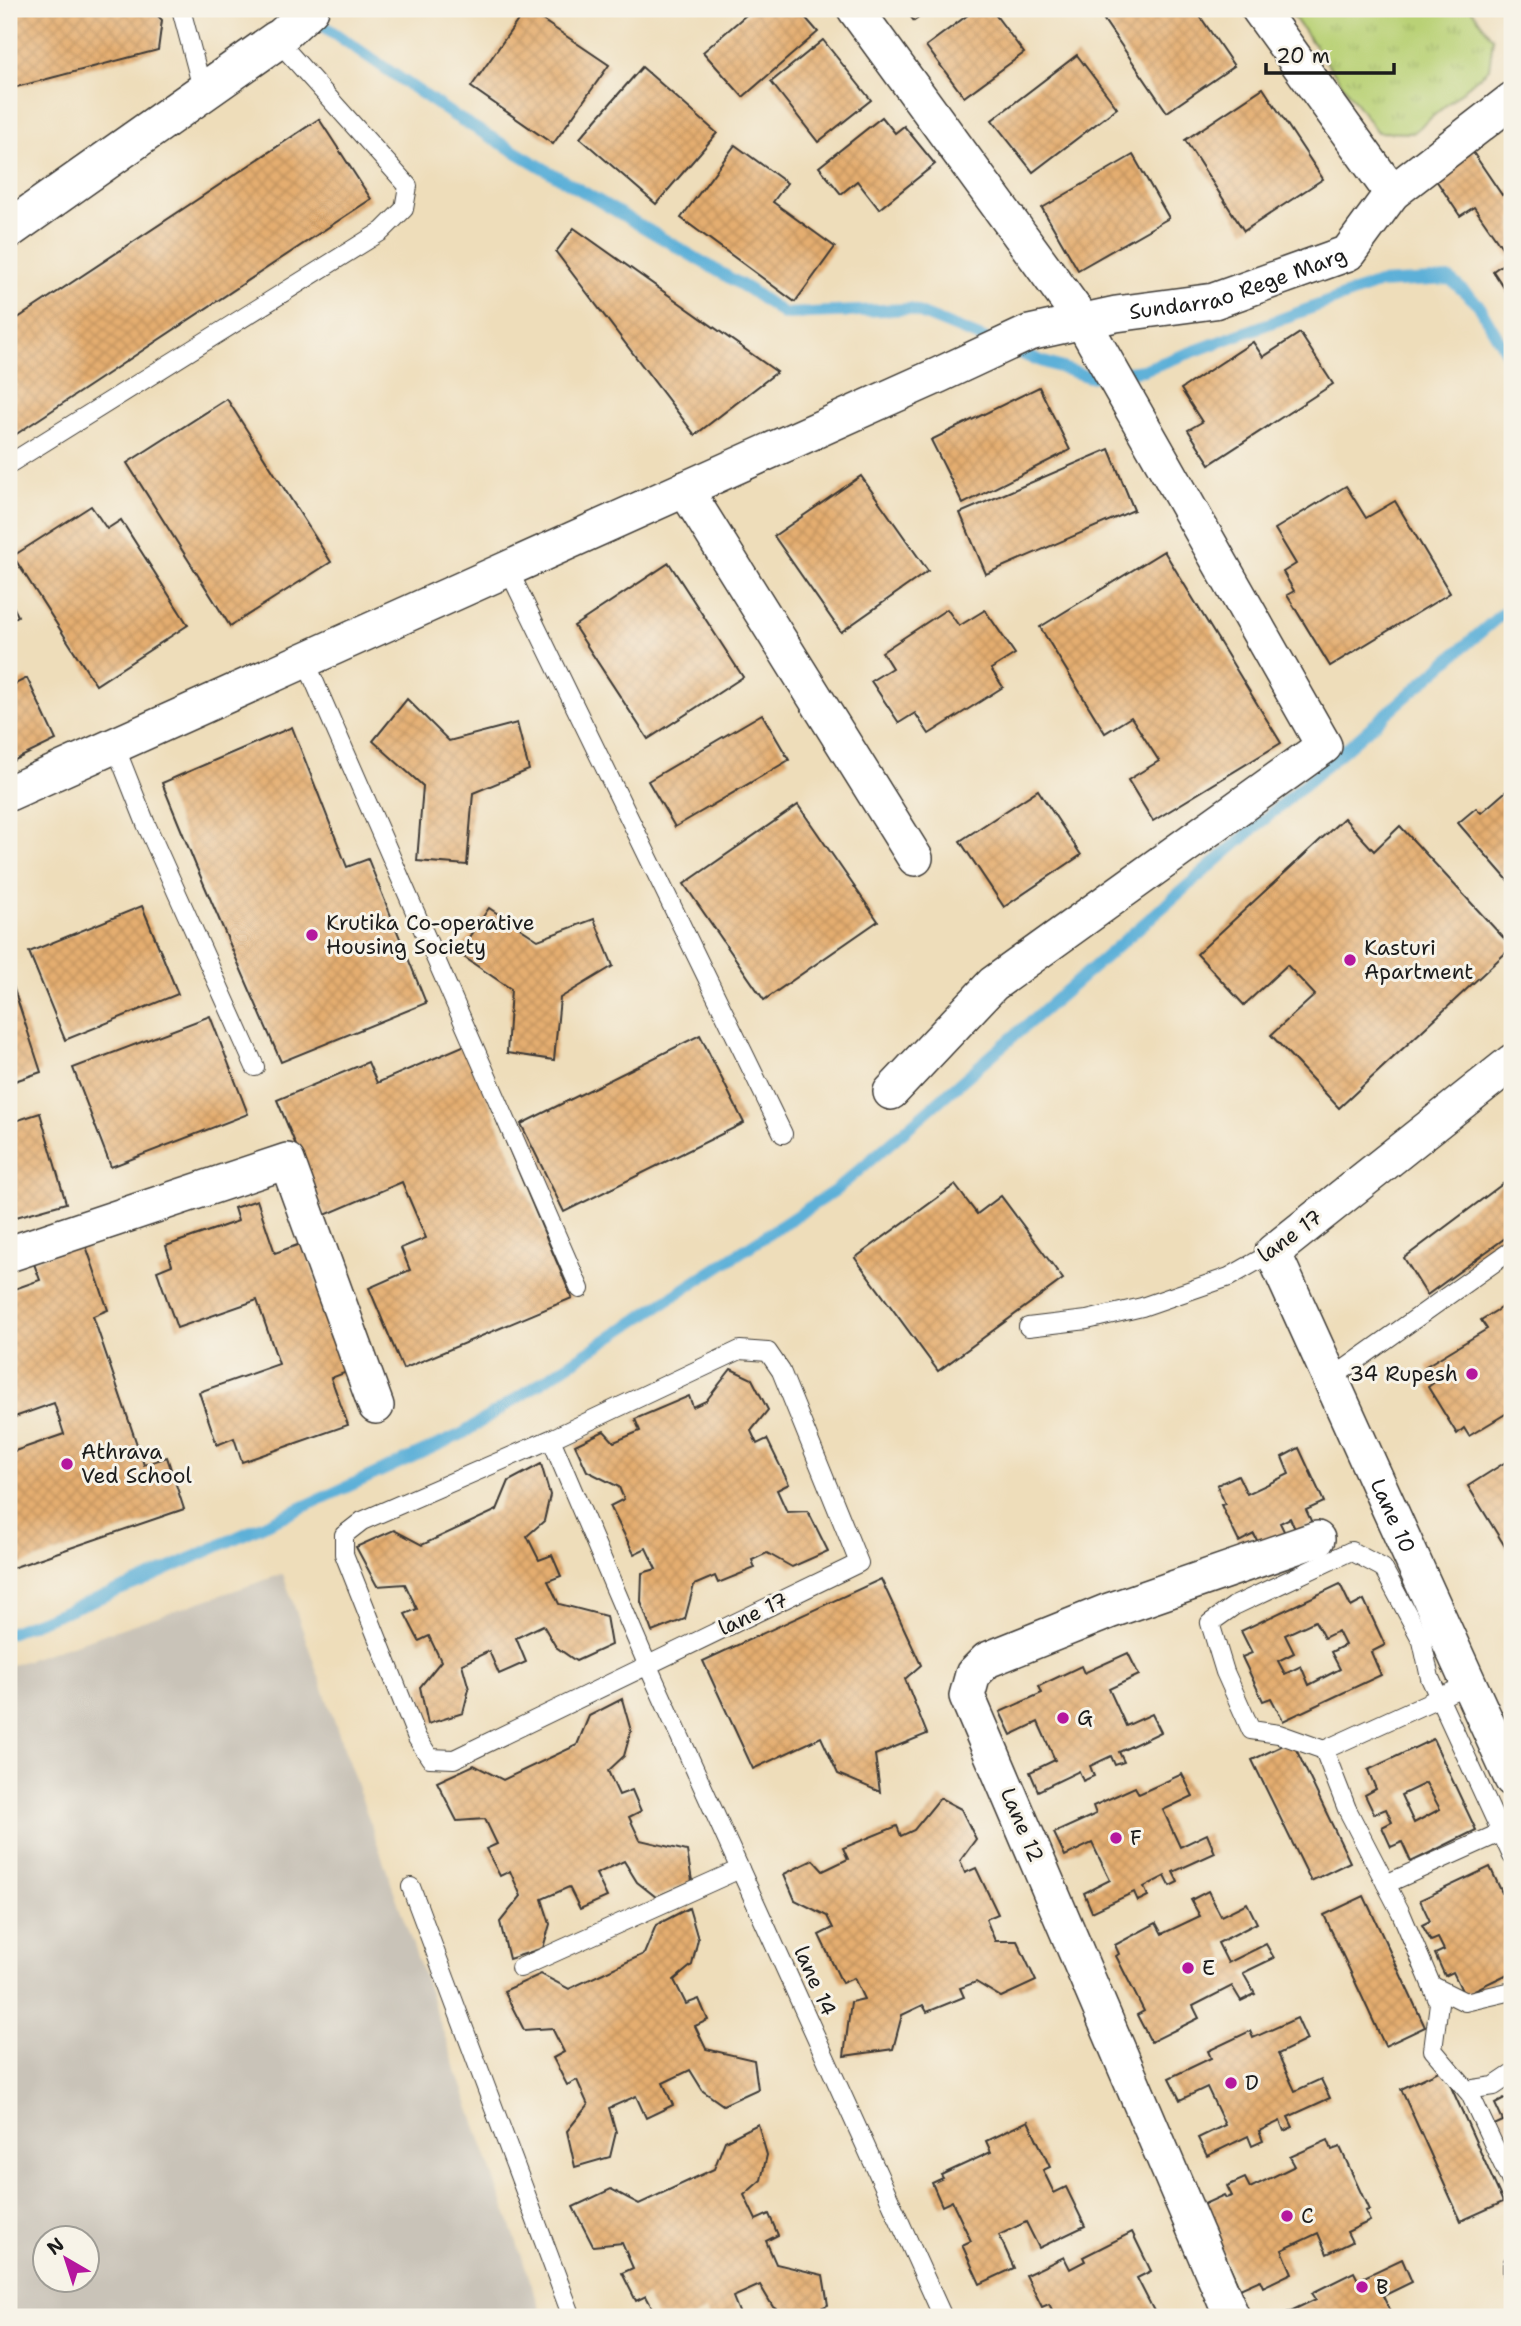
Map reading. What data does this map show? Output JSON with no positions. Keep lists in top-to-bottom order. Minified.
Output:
{"streets":{"street":["Sundarrao Rege Marg","lane 17","Lane 10","Lane 12"],"lane":["lane 14"]},"crossings":[["lane 17","Lane 10"],["lane 17","lane 14"]],"places":["Krutika Co-operative Housing Society","Kasturi Apartment","34 Rupesh","Athrava Ved School","G","F","E","D","C","B"],"scale_bar":"20 m","north":"top left"}
